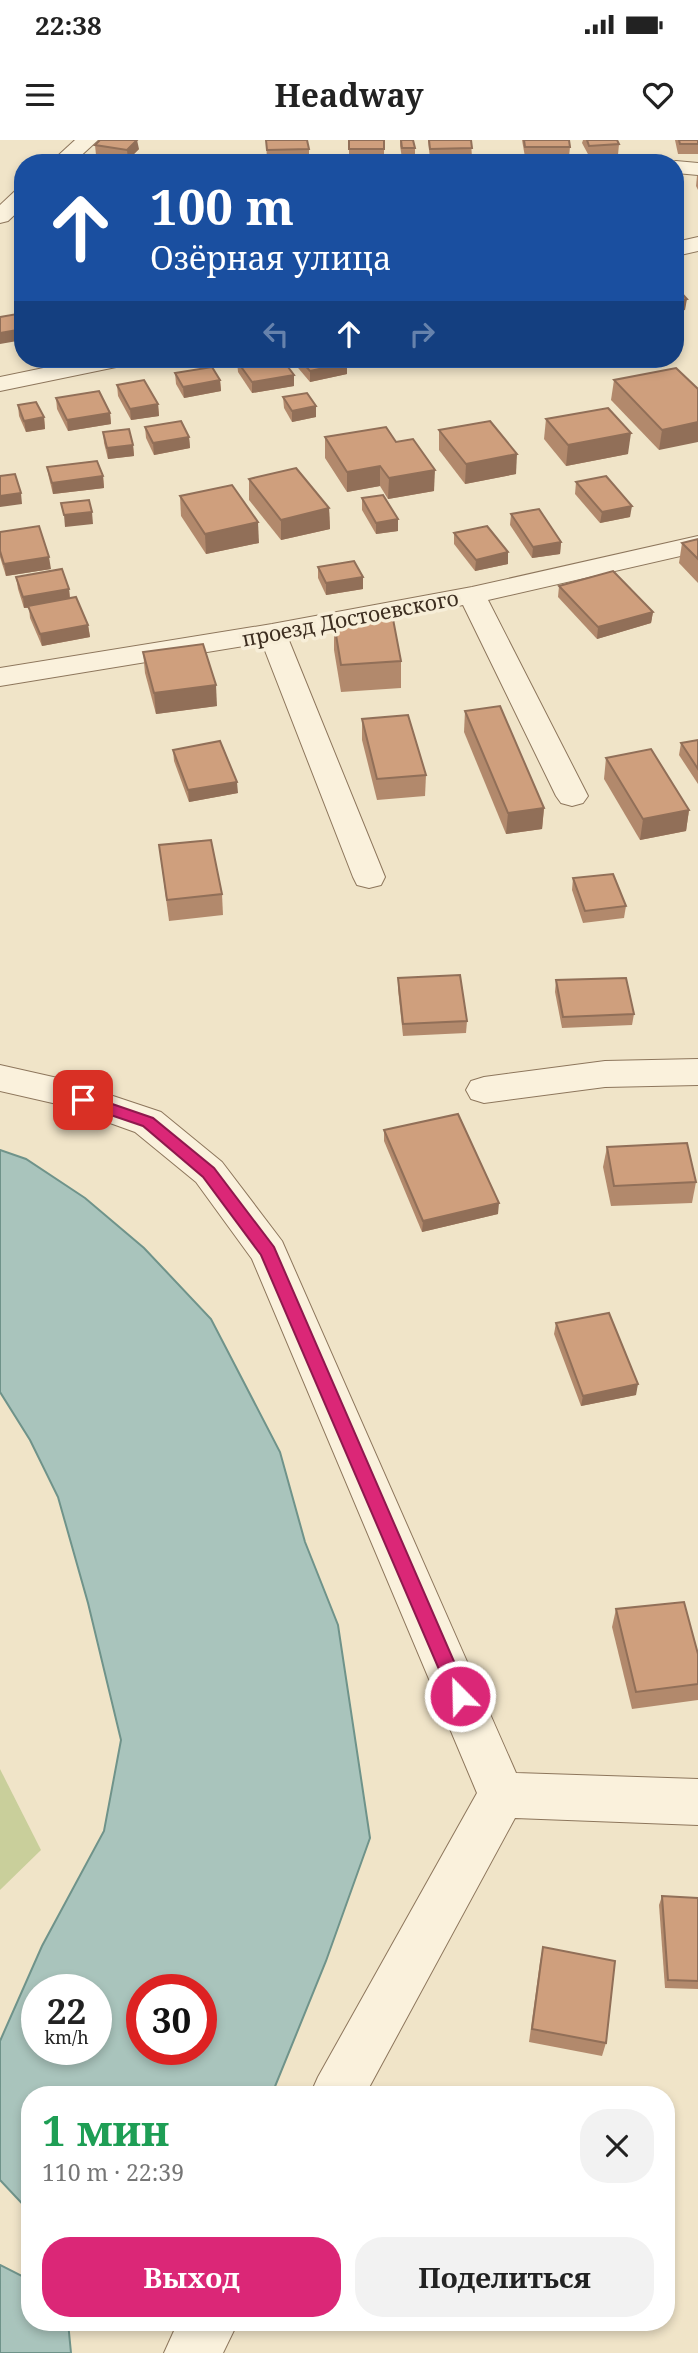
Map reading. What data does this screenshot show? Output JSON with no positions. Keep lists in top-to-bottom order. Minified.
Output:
{"streets":{"street":["проезд Достоевского"]},"page":{"status":"22:38","header":"Headway","turn":["100 m","Озёрная улица"],"speed":"22 km/h","limit":"30","heading":["1 мин","110 m · 22:39"],"buttons":["Выход","Поделиться"]}}
